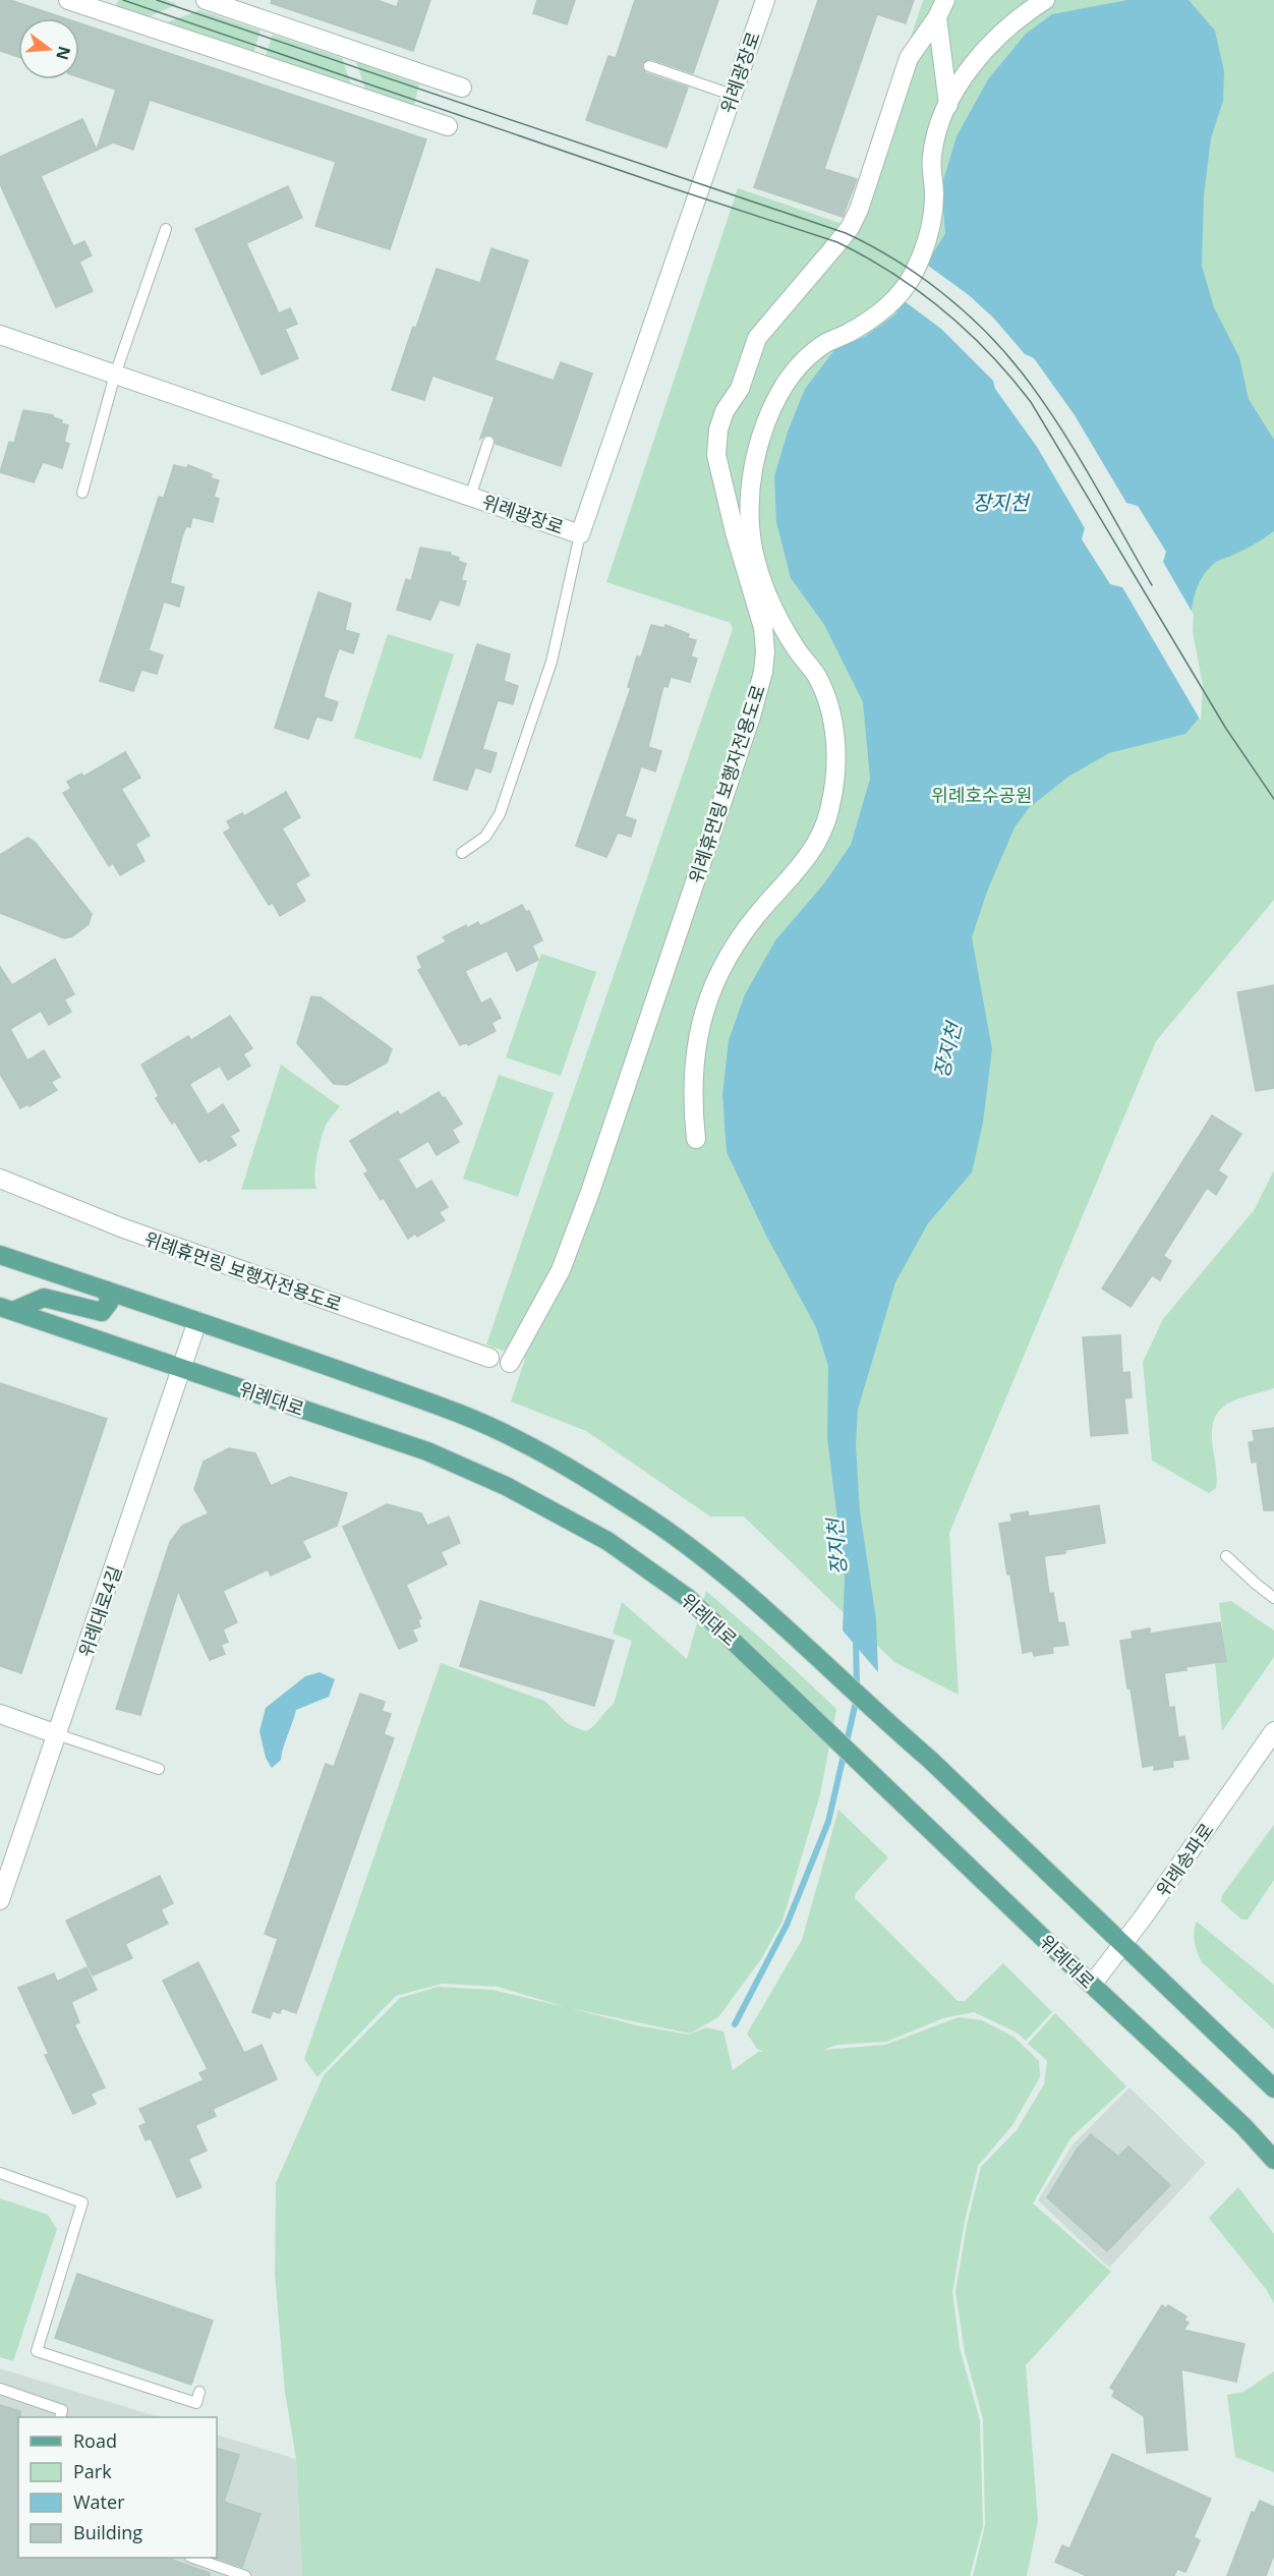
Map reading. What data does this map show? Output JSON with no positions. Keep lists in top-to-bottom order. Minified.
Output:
{"streets":{"main road":["위례대로"],"street":["위례광장로","위례휴먼링 보행자전용도로","위례대로4길","위례송파로"]},"crossings":[["위례대로","위례대로4길"],["위례대로","위례송파로"]],"water":["장지천"],"parks":["위례호수공원"],"legend":["Road","Park","Water","Building"],"north":"right"}
